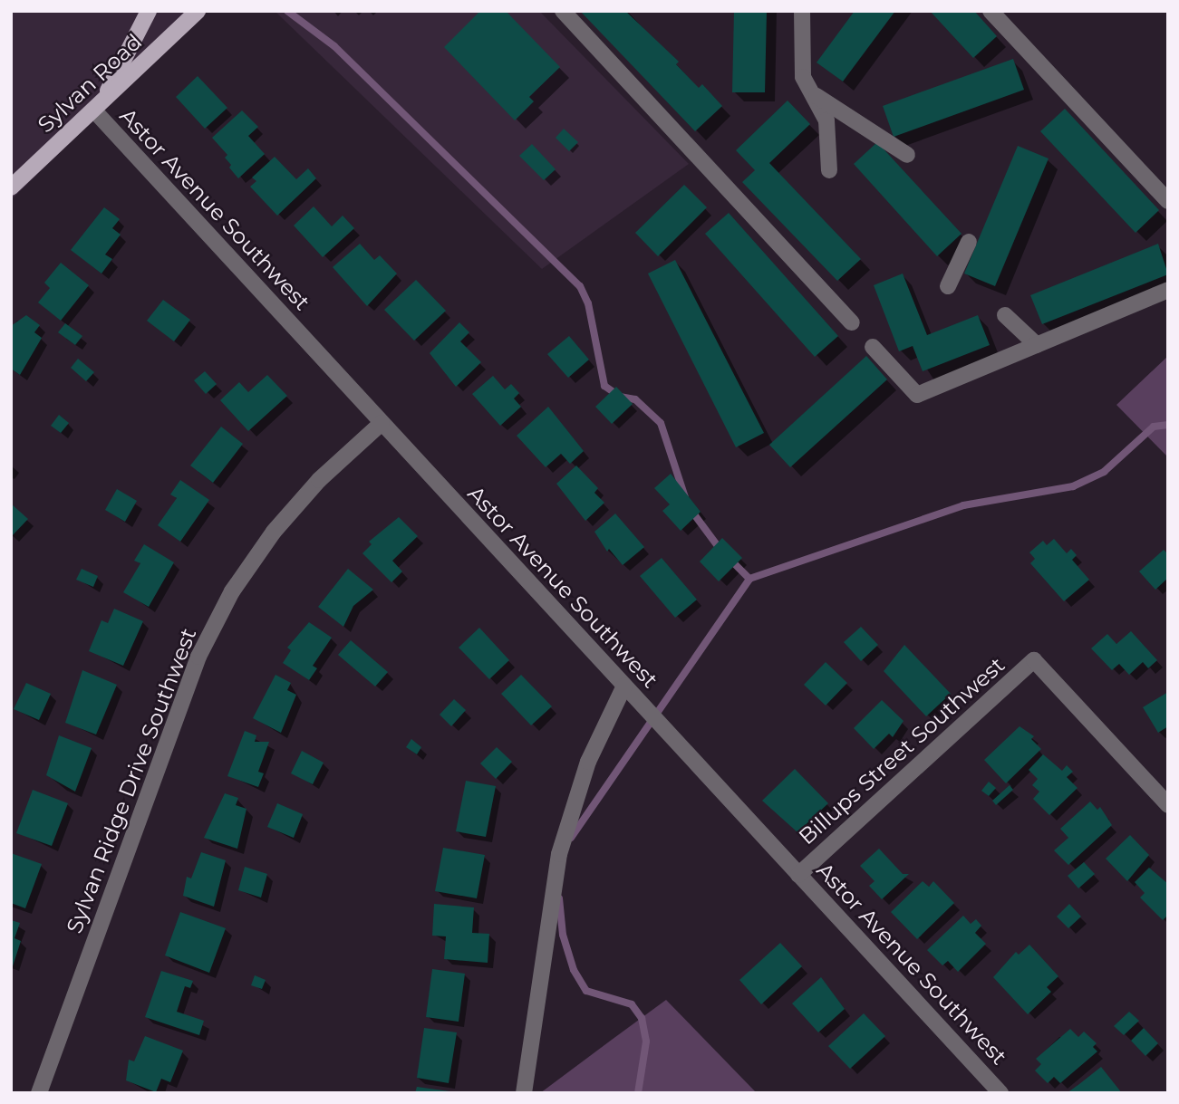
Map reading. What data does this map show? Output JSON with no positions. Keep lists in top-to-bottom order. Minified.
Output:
{"streets":{"main road":["Sylvan Road"],"street":["Astor Avenue Southwest","Billups Street Southwest","Sylvan Ridge Drive Southwest"]},"crossings":[["Sylvan Road","Astor Avenue Southwest"],["Astor Avenue Southwest","Billups Street Southwest"],["Astor Avenue Southwest","Sylvan Ridge Drive Southwest"]]}
